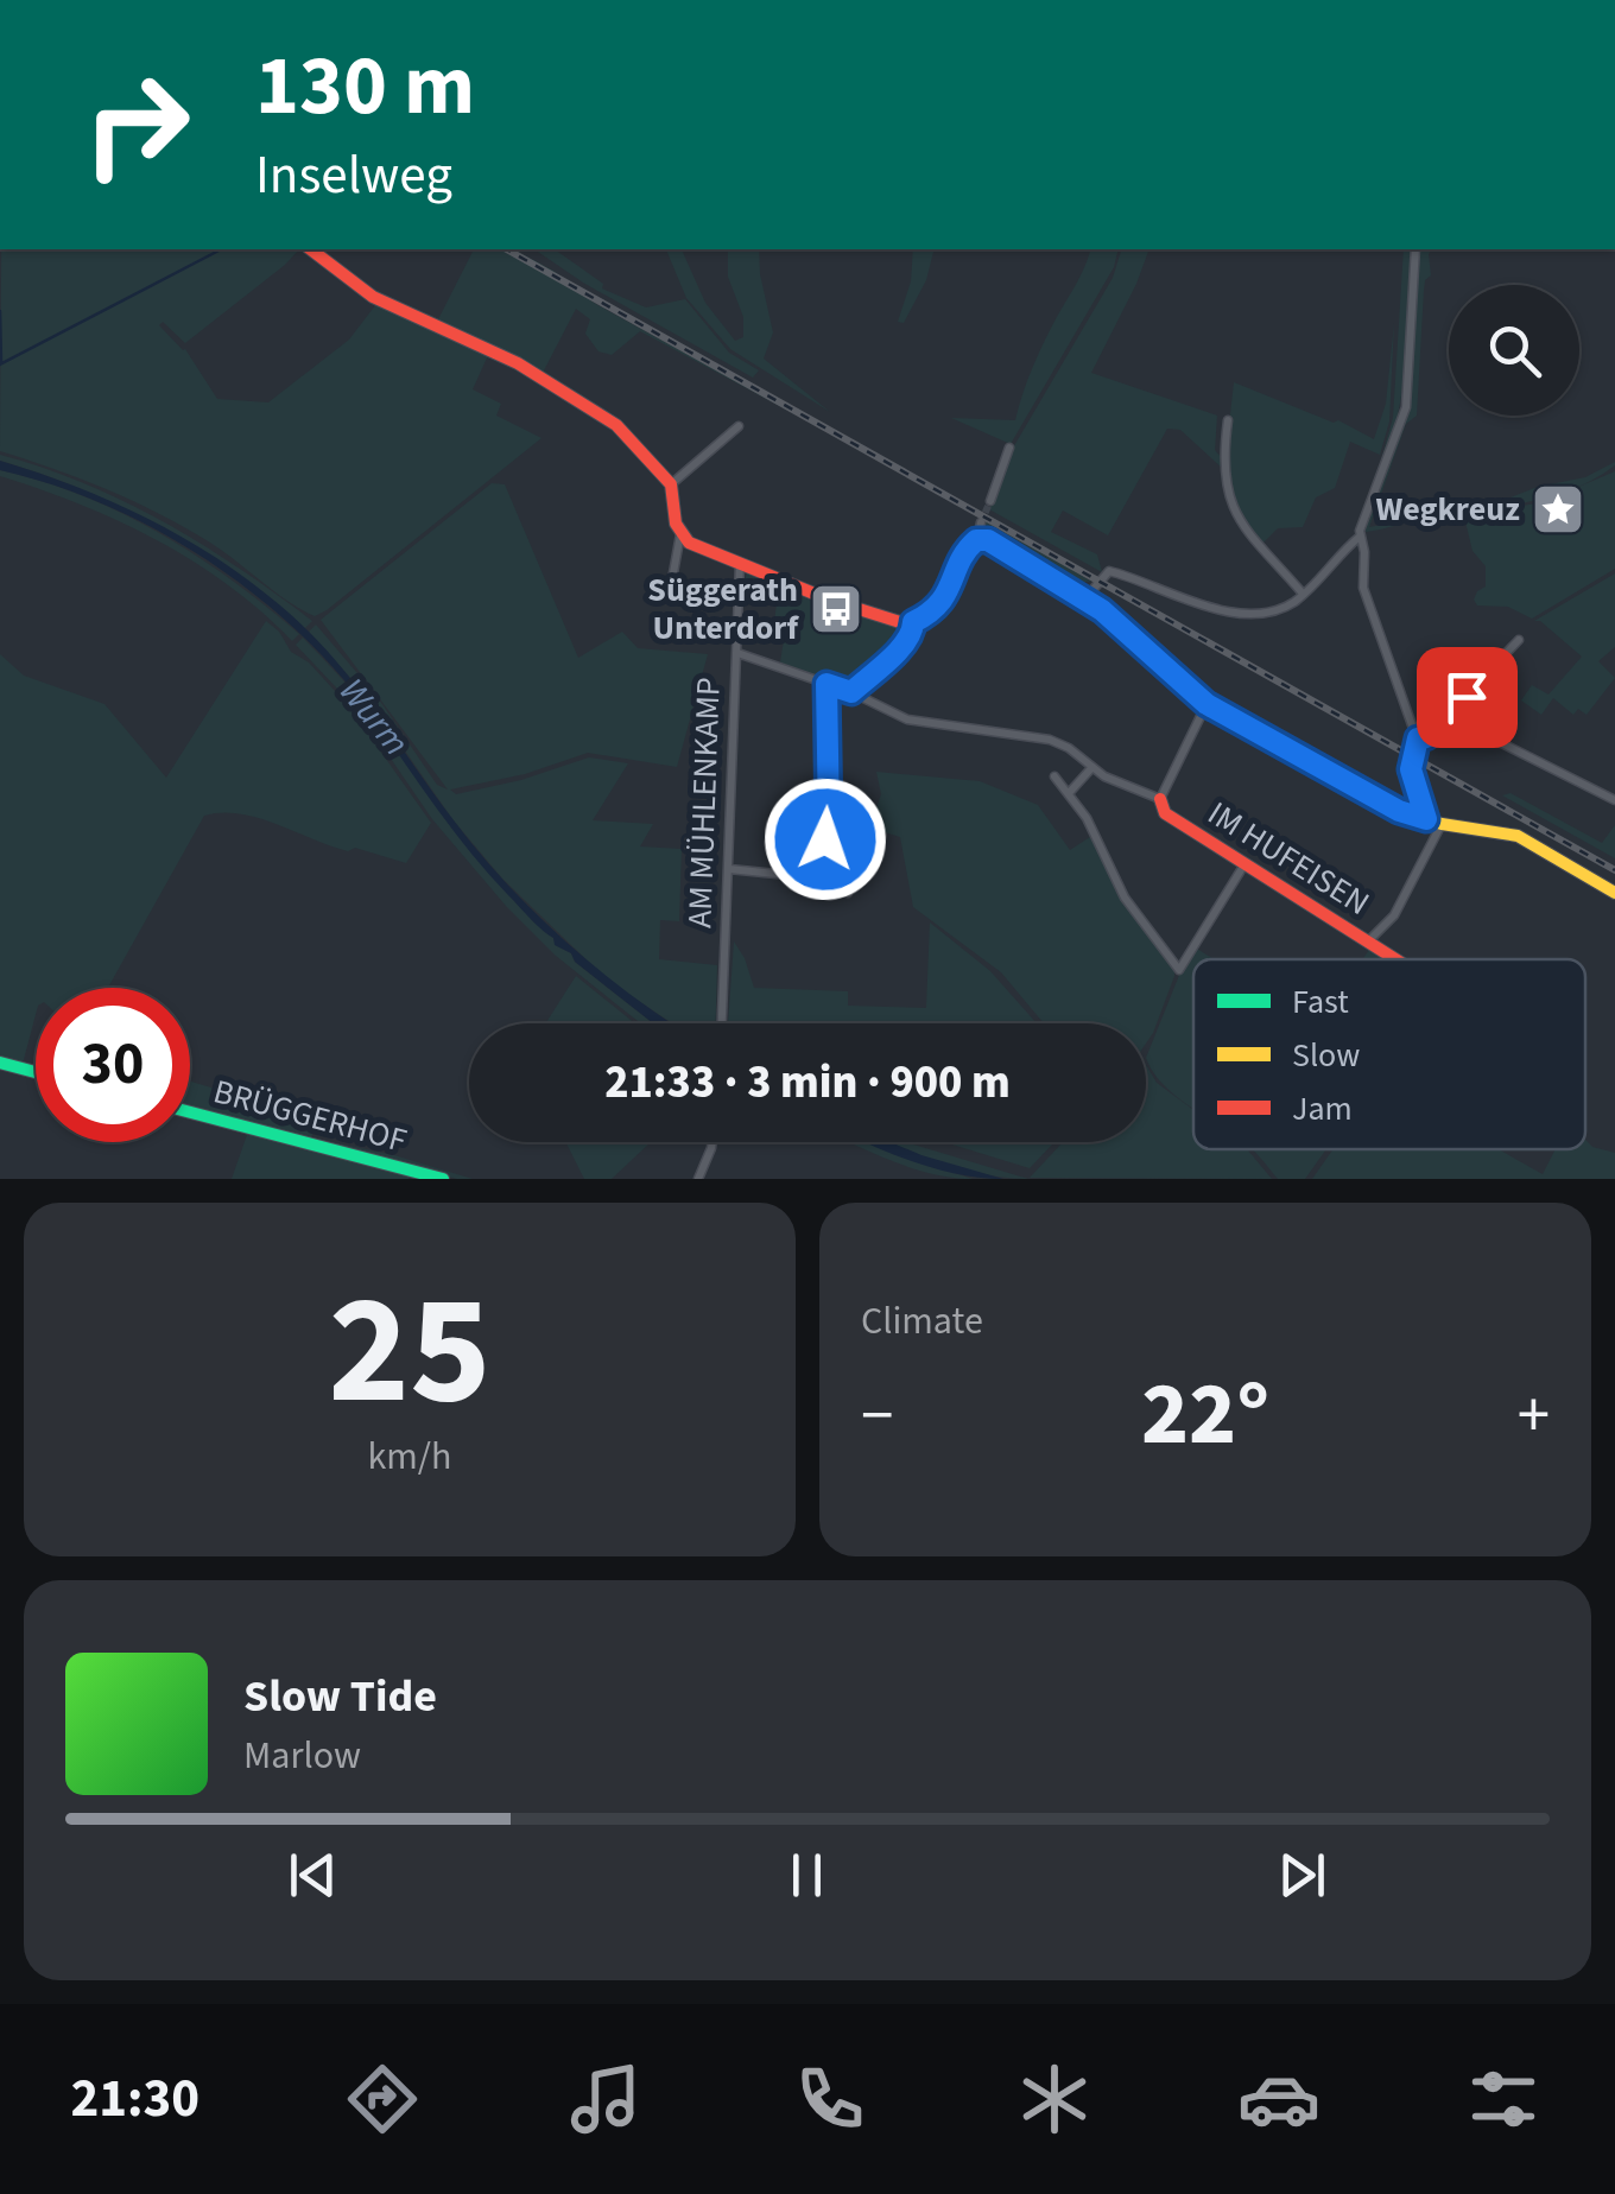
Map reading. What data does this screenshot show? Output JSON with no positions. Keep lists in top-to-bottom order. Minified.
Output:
{"streets":{"main road":["IM HUFEISEN","BRÜGGERHOF"],"street":["AM MÜHLENKAMP"]},"water":["Wurm"],"places":{"place":["Wegkreuz"],"bus stop":["Süggerath Unterdorf"]},"legend":["Fast","Slow","Jam"],"page":{"turn":["130 m","Inselweg"],"limit":"30","trip":"21:33 · 3 min · 900 m","tile":[["25","km/h"],"Climate"],"heat":["−","22°","+"],"song":["Slow Tide","Marlow"],"tabs":"21:30"}}
